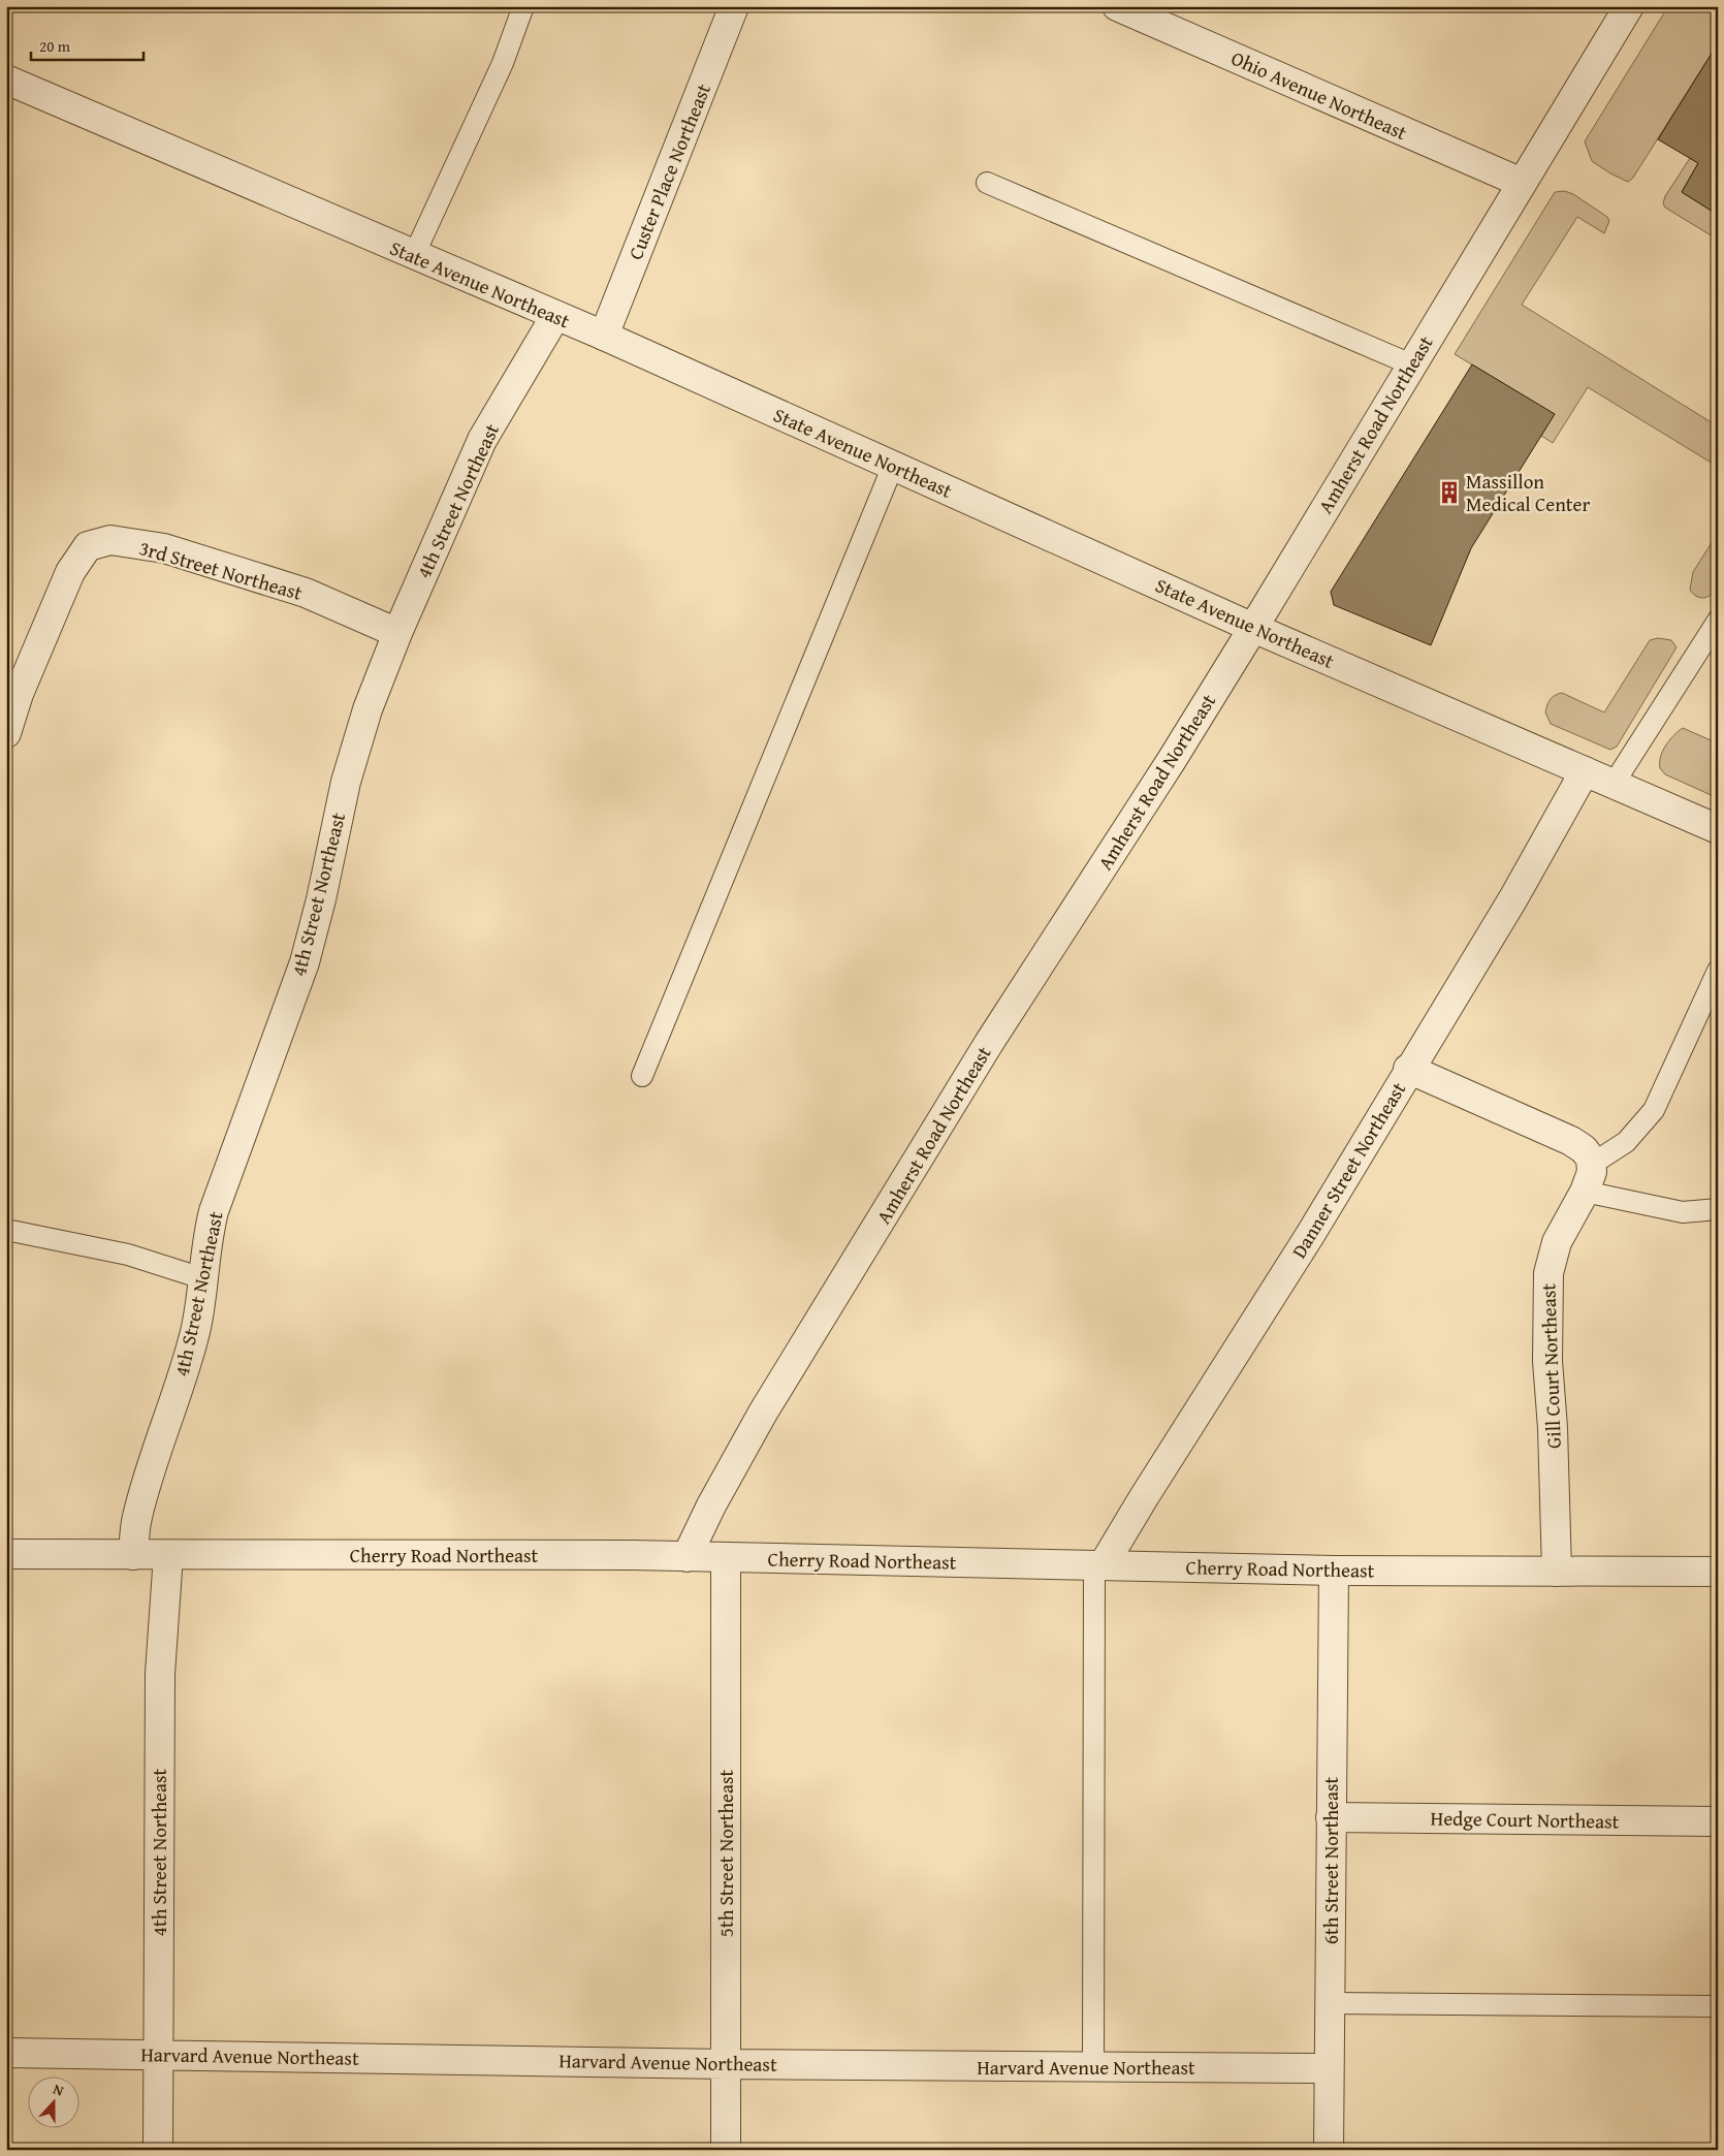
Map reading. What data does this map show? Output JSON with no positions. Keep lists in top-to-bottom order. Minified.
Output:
{"streets":{"street":["Ohio Avenue Northeast","Custer Place Northeast","State Avenue Northeast","Amherst Road Northeast","4th Street Northeast","3rd Street Northeast","Danner Street Northeast","Gill Court Northeast","Cherry Road Northeast","Hedge Court Northeast","5th Street Northeast","6th Street Northeast","Harvard Avenue Northeast"]},"crossings":[["Ohio Avenue Northeast","Amherst Road Northeast"],["Custer Place Northeast","State Avenue Northeast"],["State Avenue Northeast","Amherst Road Northeast"],["State Avenue Northeast","4th Street Northeast"],["State Avenue Northeast","Danner Street Northeast"],["Amherst Road Northeast","Cherry Road Northeast"],["4th Street Northeast","3rd Street Northeast"],["4th Street Northeast","Cherry Road Northeast"],["4th Street Northeast","Harvard Avenue Northeast"],["Danner Street Northeast","Cherry Road Northeast"],["Gill Court Northeast","Cherry Road Northeast"],["Cherry Road Northeast","5th Street Northeast"],["Cherry Road Northeast","6th Street Northeast"],["Hedge Court Northeast","6th Street Northeast"],["5th Street Northeast","Harvard Avenue Northeast"],["6th Street Northeast","Harvard Avenue Northeast"]],"places":{"building":["Massillon Medical Center"]},"scale_bar":"20 m","north":"top"}
